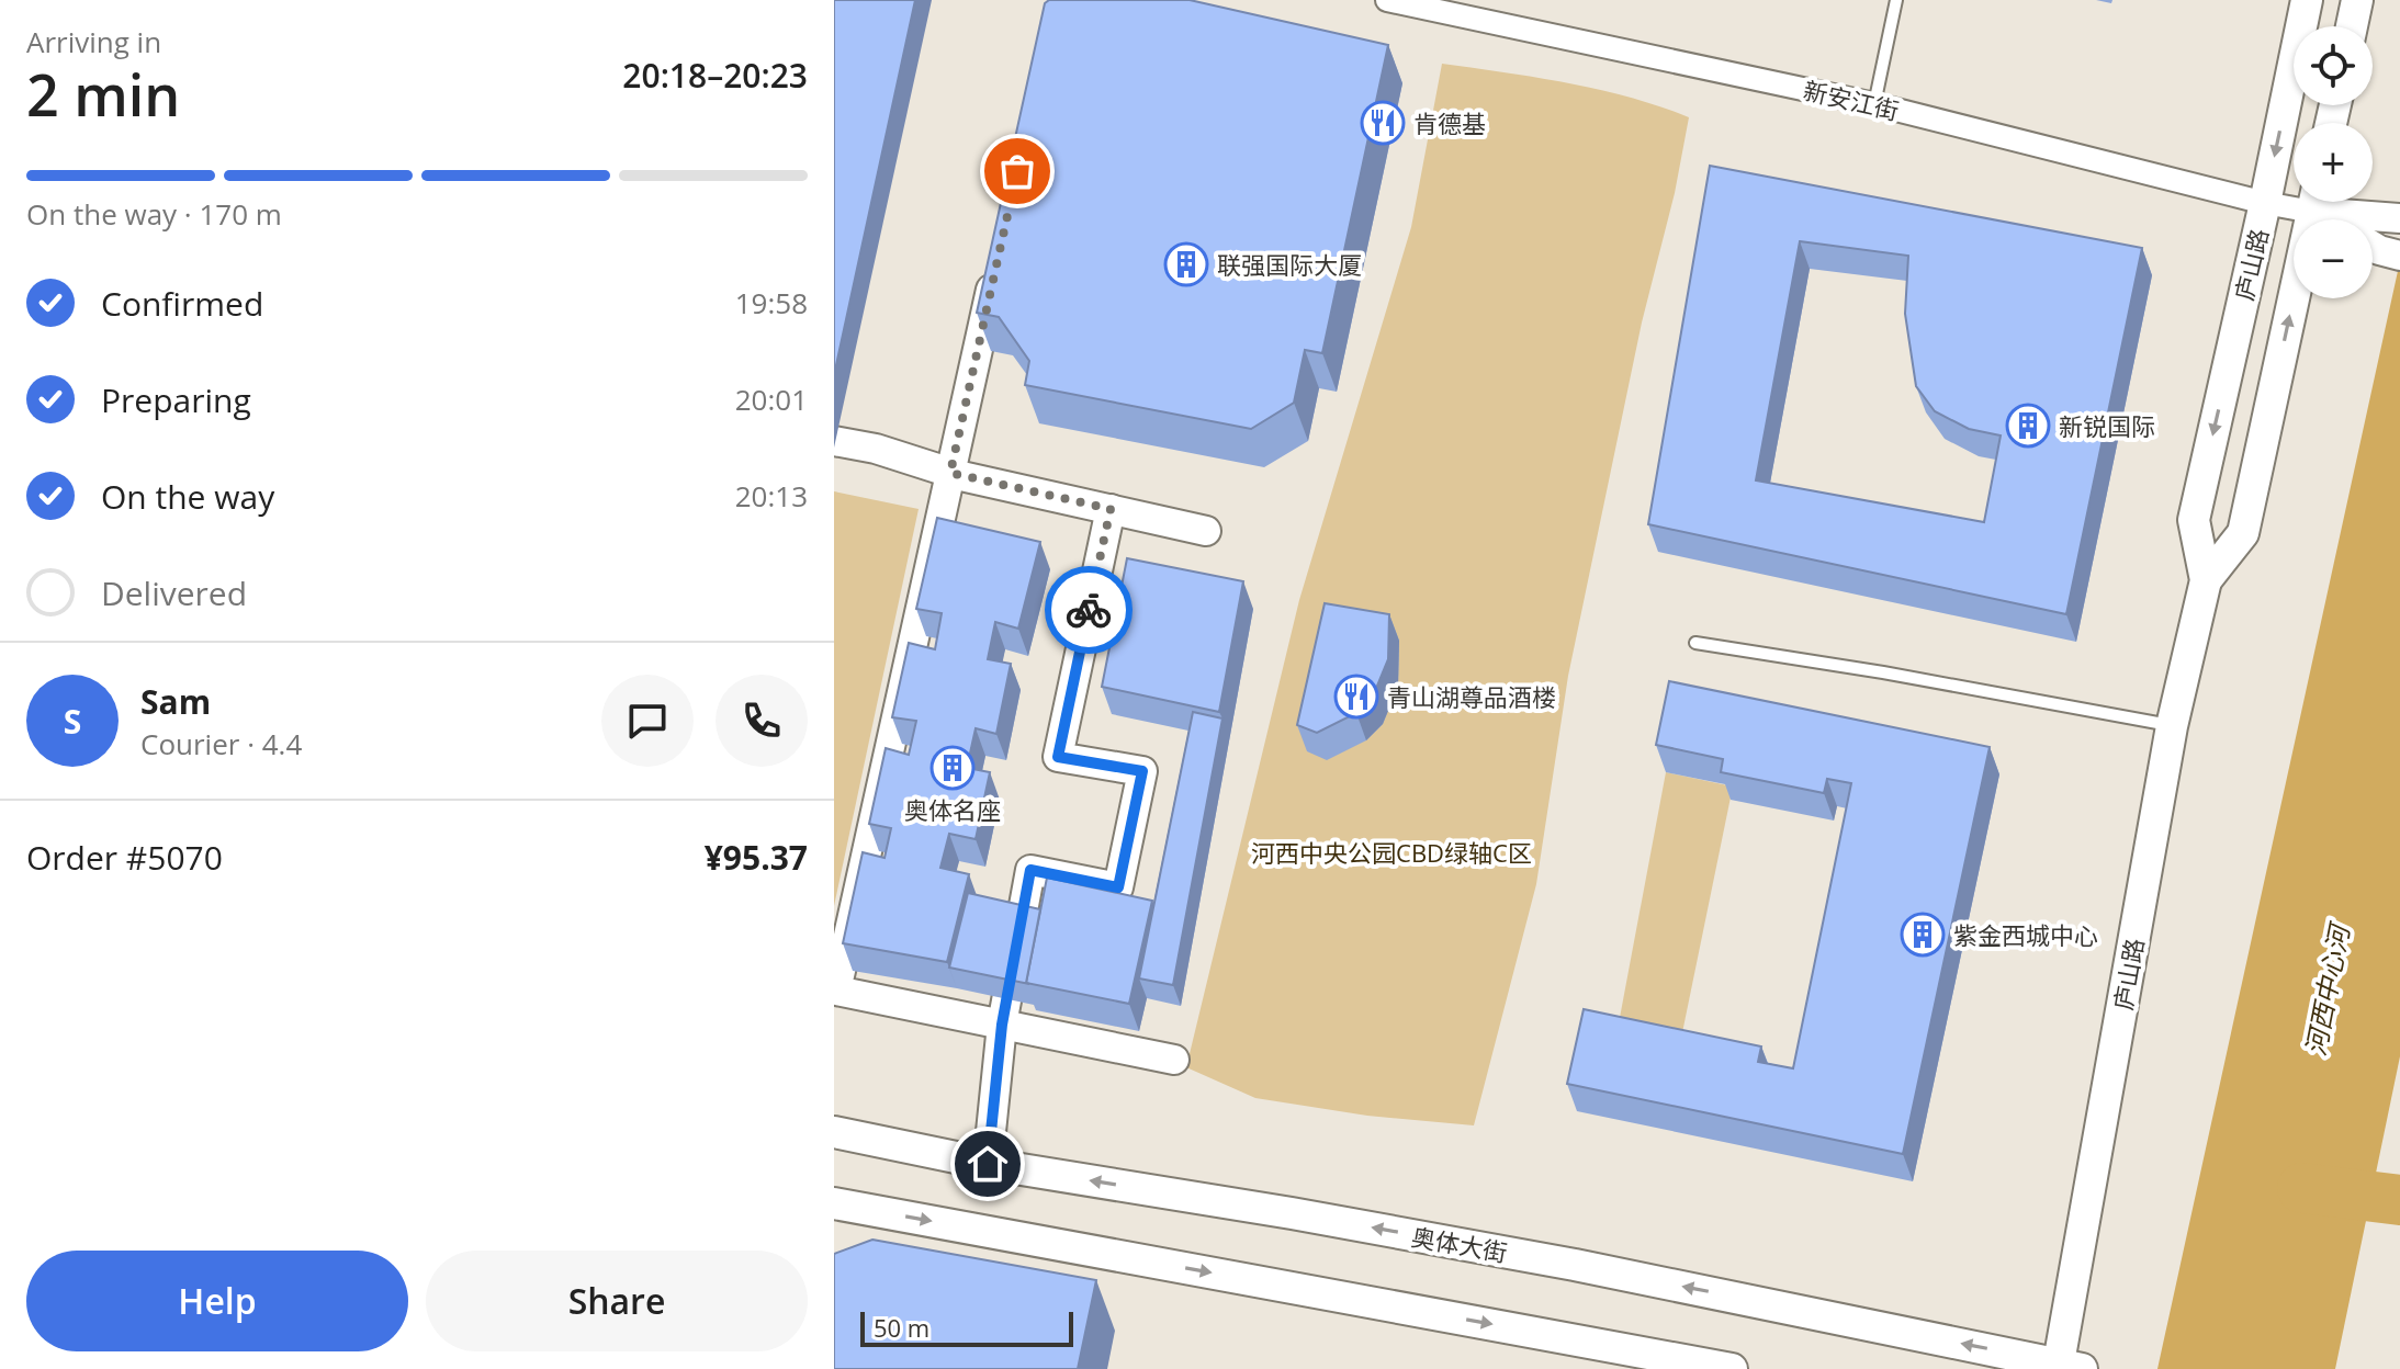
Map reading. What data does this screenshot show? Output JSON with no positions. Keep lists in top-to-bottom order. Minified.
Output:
{"streets":{"main road":["庐山路","奥体大街"],"street":["新安江街"]},"crossings":[["新安江街","庐山路"],["庐山路","奥体大街"]],"water":["河西中心河"],"parks":["河西中央公园CBD绿轴C区"],"places":{"restaurant":["肯德基","青山湖尊品酒楼"],"building":["联强国际大厦","新锐国际","奥体名座","紫金西城中心"]},"scale_bar":"50 m","page":{"heading":["2 min","Arriving in","20:18–20:23"],"panel":["Sam","Courier · 4.4","Order #5070","¥95.37"],"map_buttons":["+","−"],"bar":"On the way · 170 m","list":[["Confirmed","19:58"],["Preparing","20:01"],["On the way","20:13"],"Delivered"],"round":"S","buttons":["Help","Share"],"scale":"50 m"}}
